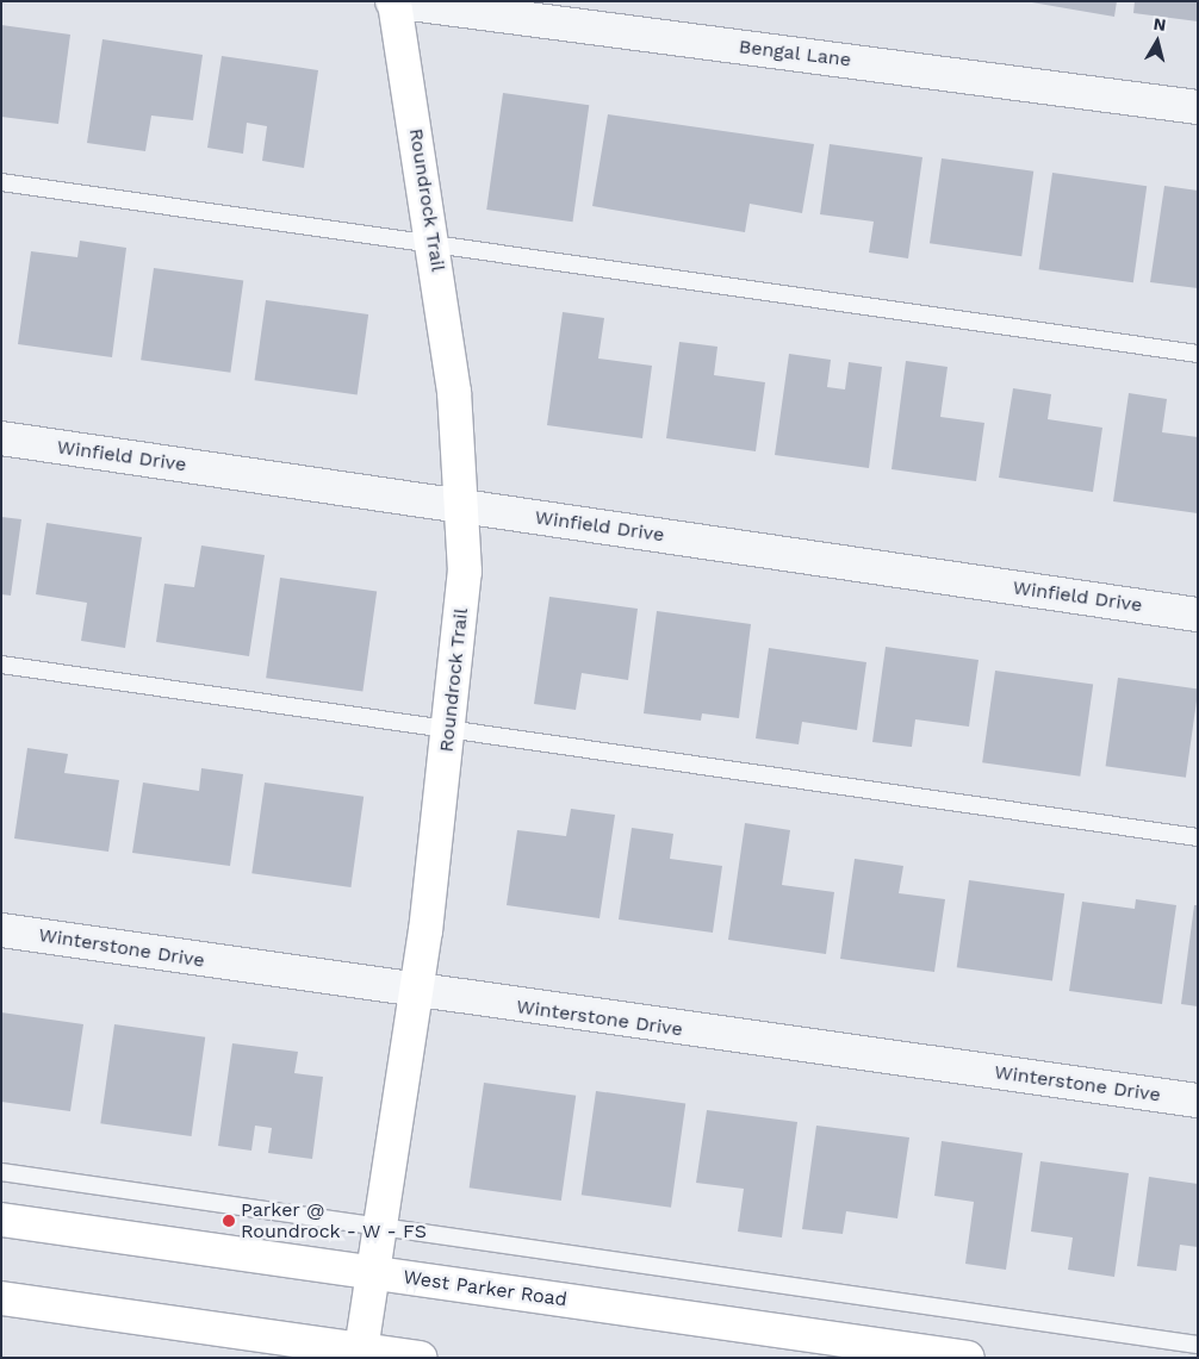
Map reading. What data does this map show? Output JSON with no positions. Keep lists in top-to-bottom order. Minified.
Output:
{"streets":{"main road":["Roundrock Trail","West Parker Road"],"street":["Bengal Lane","Winfield Drive","Winterstone Drive"]},"crossings":[["Bengal Lane","Roundrock Trail"],["Roundrock Trail","Winfield Drive"],["Roundrock Trail","Winterstone Drive"],["Roundrock Trail","West Parker Road"]],"places":["Parker @ Roundrock - W - FS"],"north":"top"}
